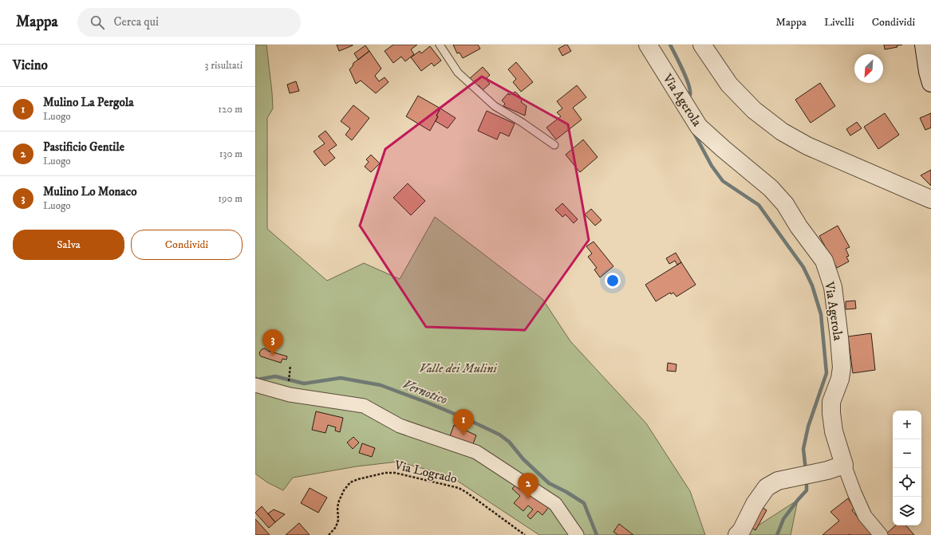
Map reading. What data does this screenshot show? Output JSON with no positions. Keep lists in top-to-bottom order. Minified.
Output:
{"streets":{"street":["Via Agerola"],"path":["Via Logrado"]},"water":["Vernotico"],"parks":["Valle dei Mulini"],"north":"bottom left","page":{"header":"Mappa","search":"Cerca qui","nav":["Mappa","Livelli","Condividi"],"heading":["Vicino","3 risultati"],"list":[{"mark":"1","name":"Mulino La Pergola","note":"Luogo","value":"120 m"},{"mark":"2","name":"Pastificio Gentile","note":"Luogo","value":"130 m"},{"mark":"3","name":"Mulino Lo Monaco","note":"Luogo","value":"190 m"}],"buttons":["Salva","Condividi"],"pins":["3","1","2"],"map_buttons":["+","−"]}}
